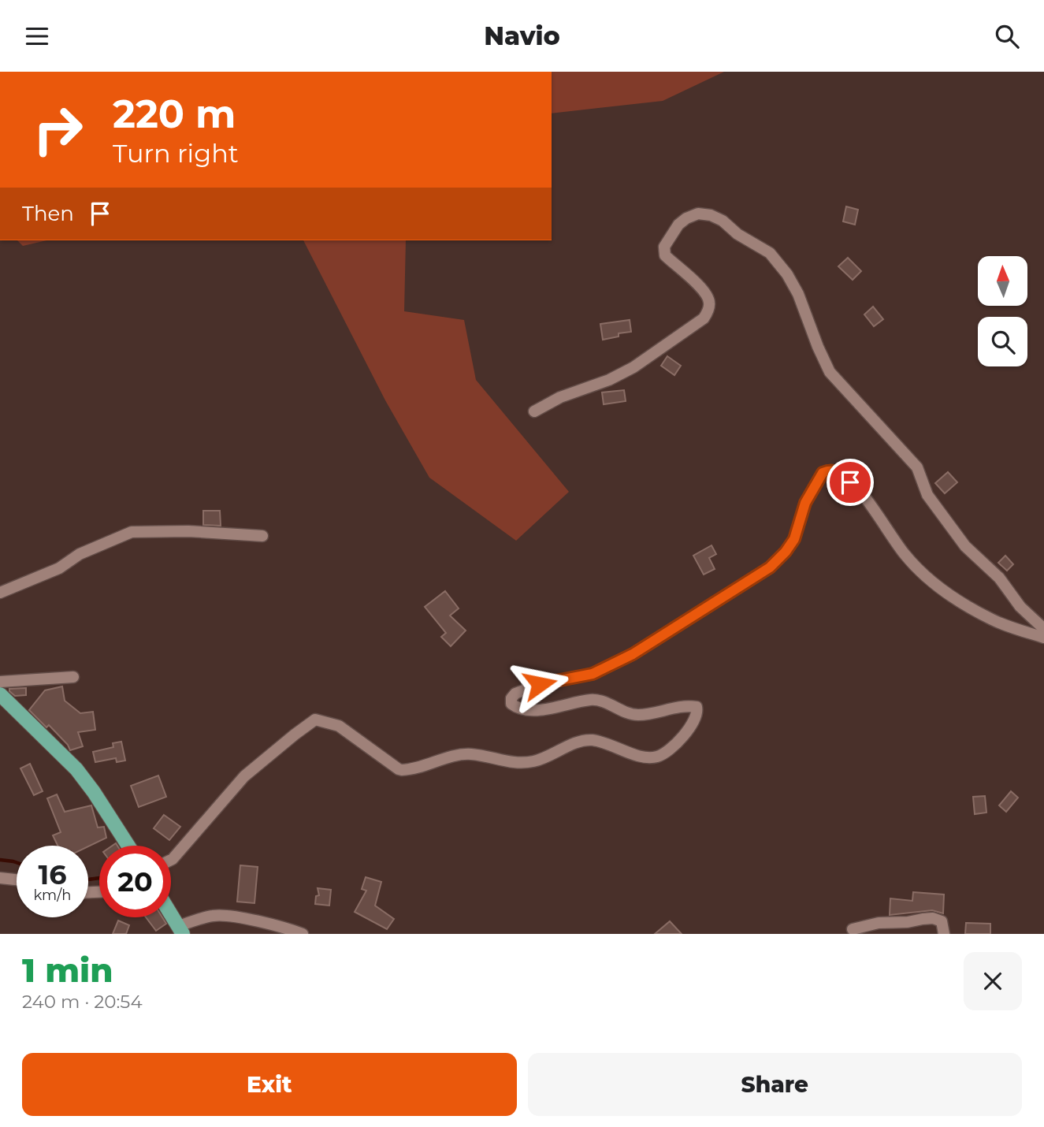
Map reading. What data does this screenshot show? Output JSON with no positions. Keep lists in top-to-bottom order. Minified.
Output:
{"north":"top","page":{"header":"Navio","turn":["220 m","Turn right"],"then":"Then","speed":"16 km/h","limit":"20","heading":["1 min","240 m · 20:54"],"buttons":["Exit","Share"]}}
